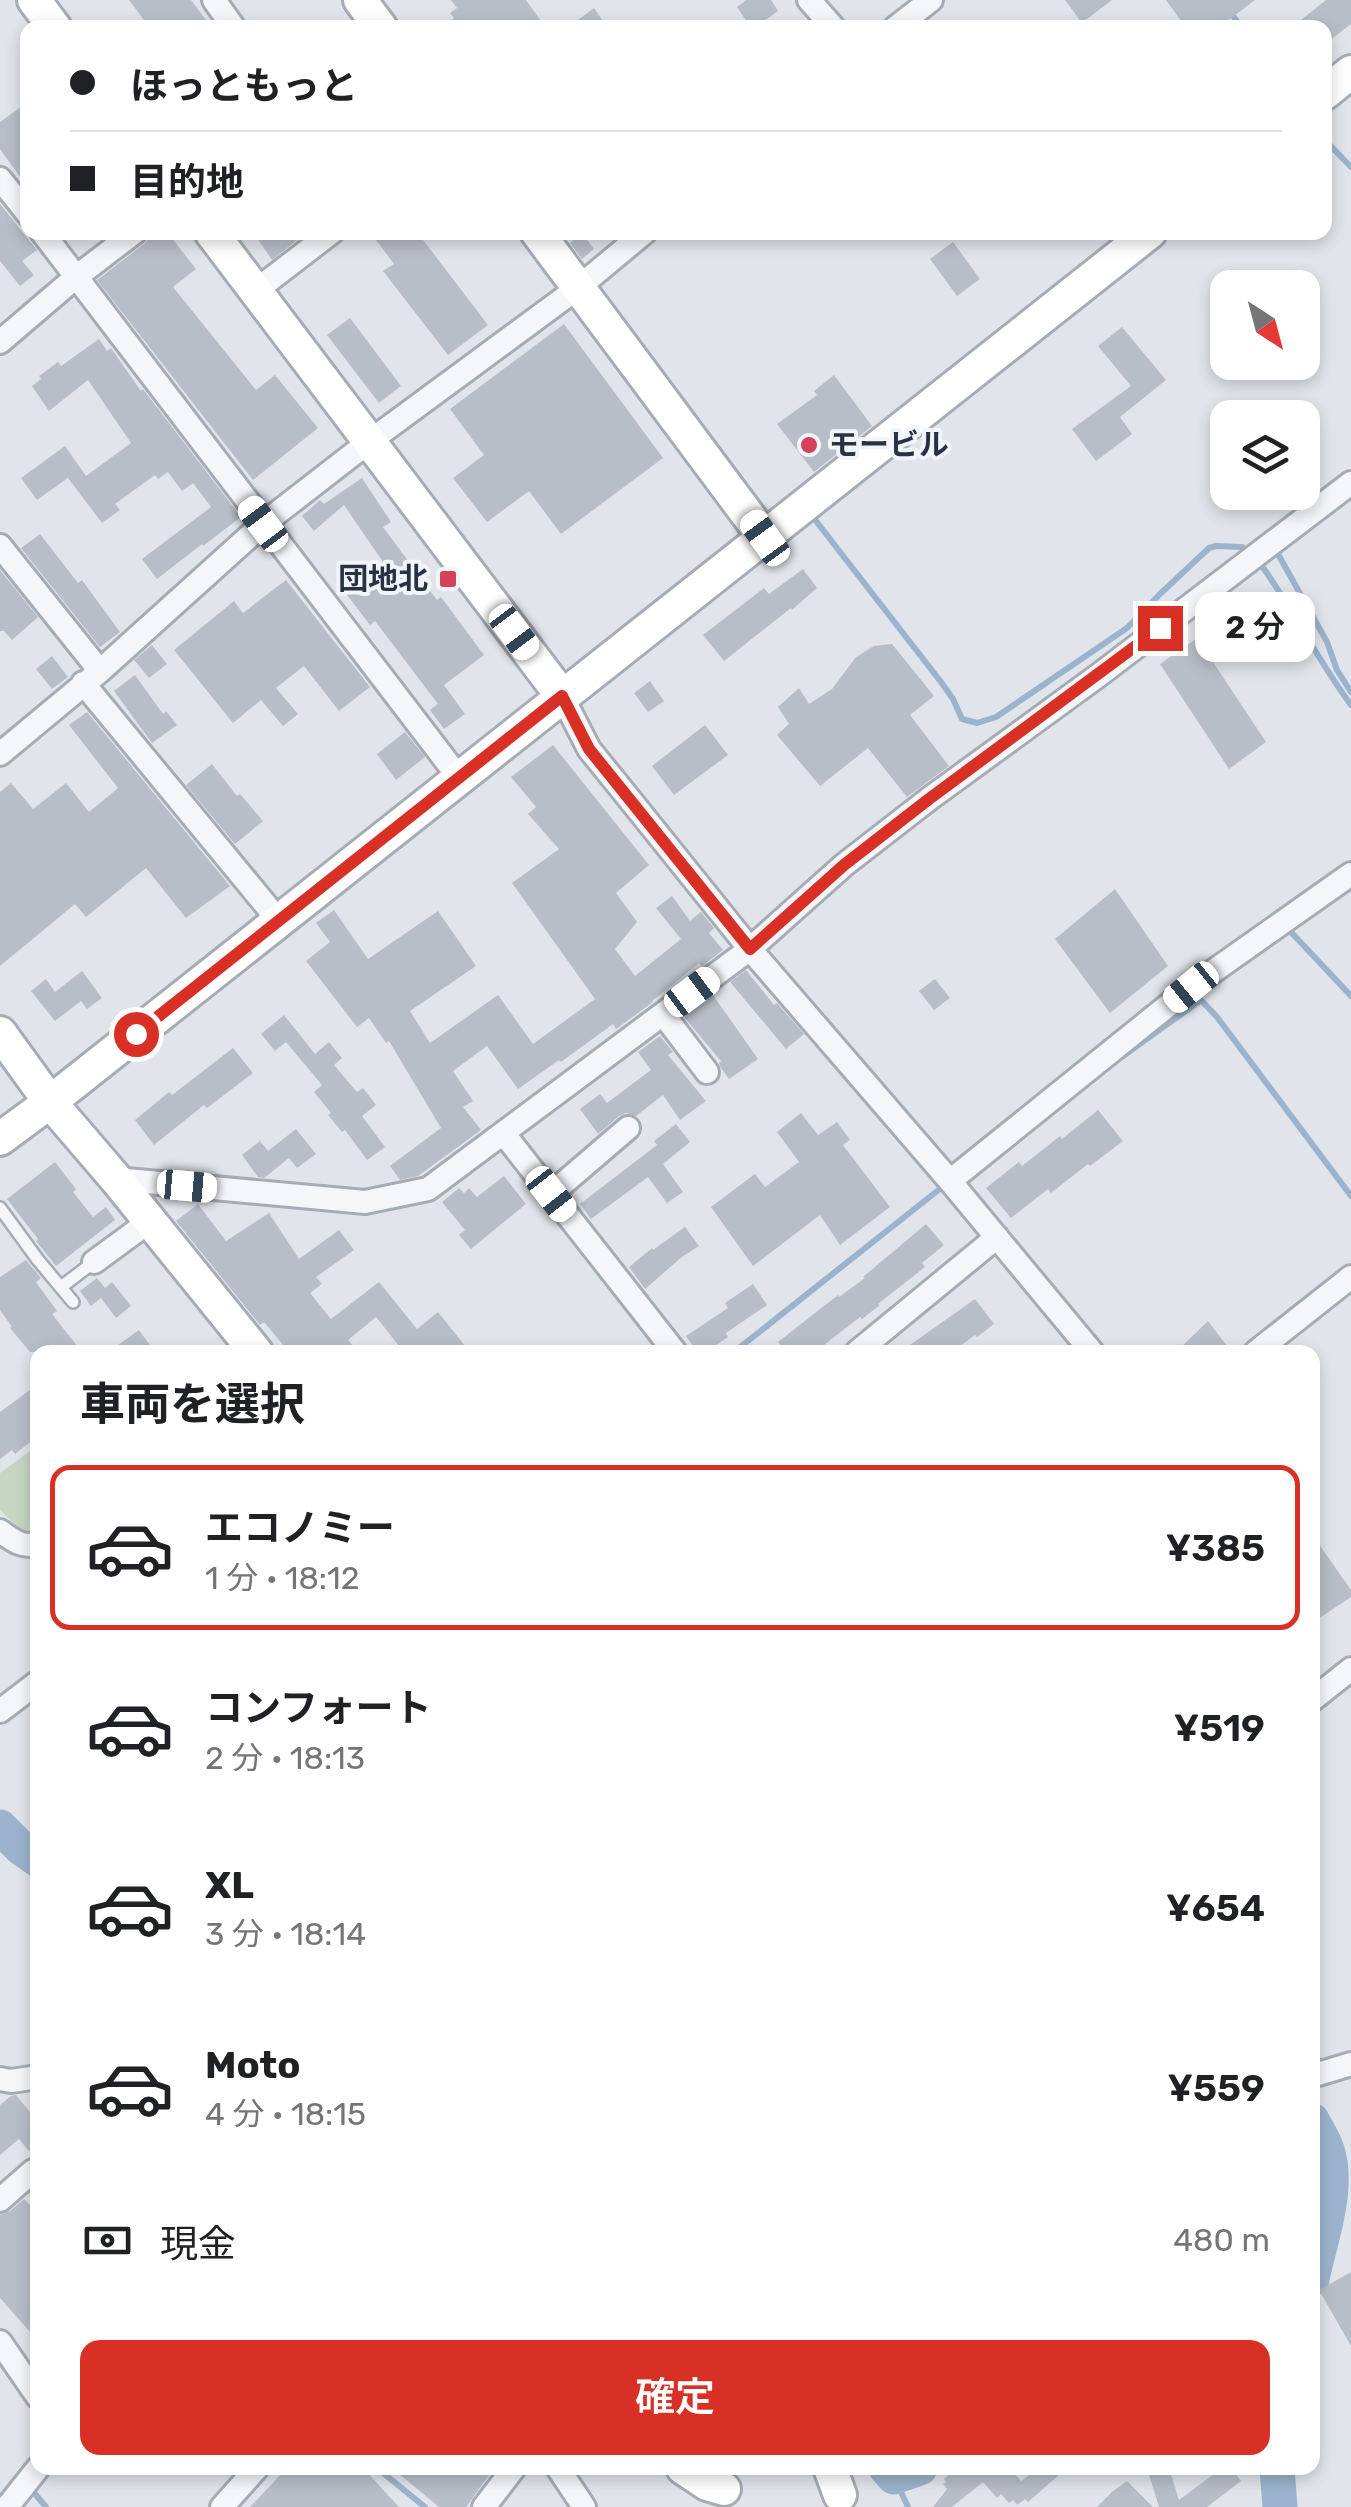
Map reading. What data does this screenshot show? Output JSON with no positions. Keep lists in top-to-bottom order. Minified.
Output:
{"places":{"other":["モービル"],"transit":["団地北"]},"north":"bottom right","page":{"banner":["ほっともっと","目的地"],"bubble":"2 分","heading":"車両を選択","list":[{"name":"エコノミー","note":"1 分 · 18:12","value":"¥385"},{"name":"コンフォート","note":"2 分 · 18:13","value":"¥519"},{"name":"XL","note":"3 分 · 18:14","value":"¥654"},{"name":"Moto","note":"4 分 · 18:15","value":"¥559"}],"pay":["現金","480 m"],"buttons":"確定"}}
